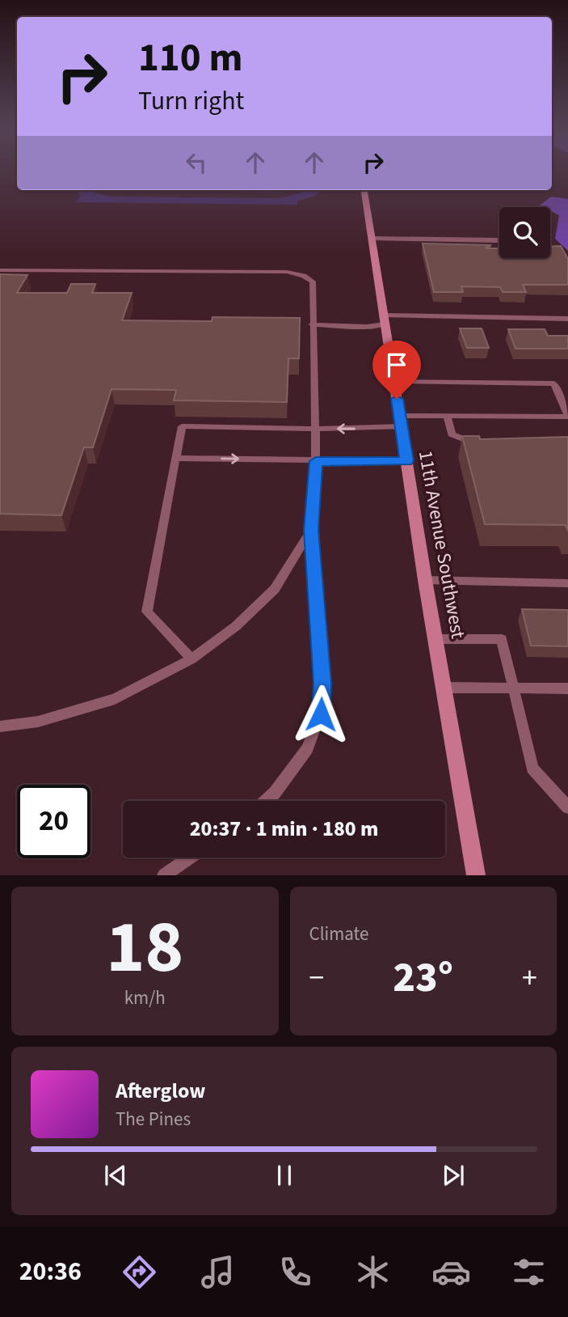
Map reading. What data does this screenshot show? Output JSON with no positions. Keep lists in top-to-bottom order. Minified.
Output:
{"streets":{"street":["11th Avenue Southwest"]},"page":{"turn":["110 m","Turn right"],"limit":"20","trip":"20:37 · 1 min · 180 m","tile":[["18","km/h"],"Climate"],"heat":["−","23°","+"],"song":["Afterglow","The Pines"],"tabs":"20:36"}}
